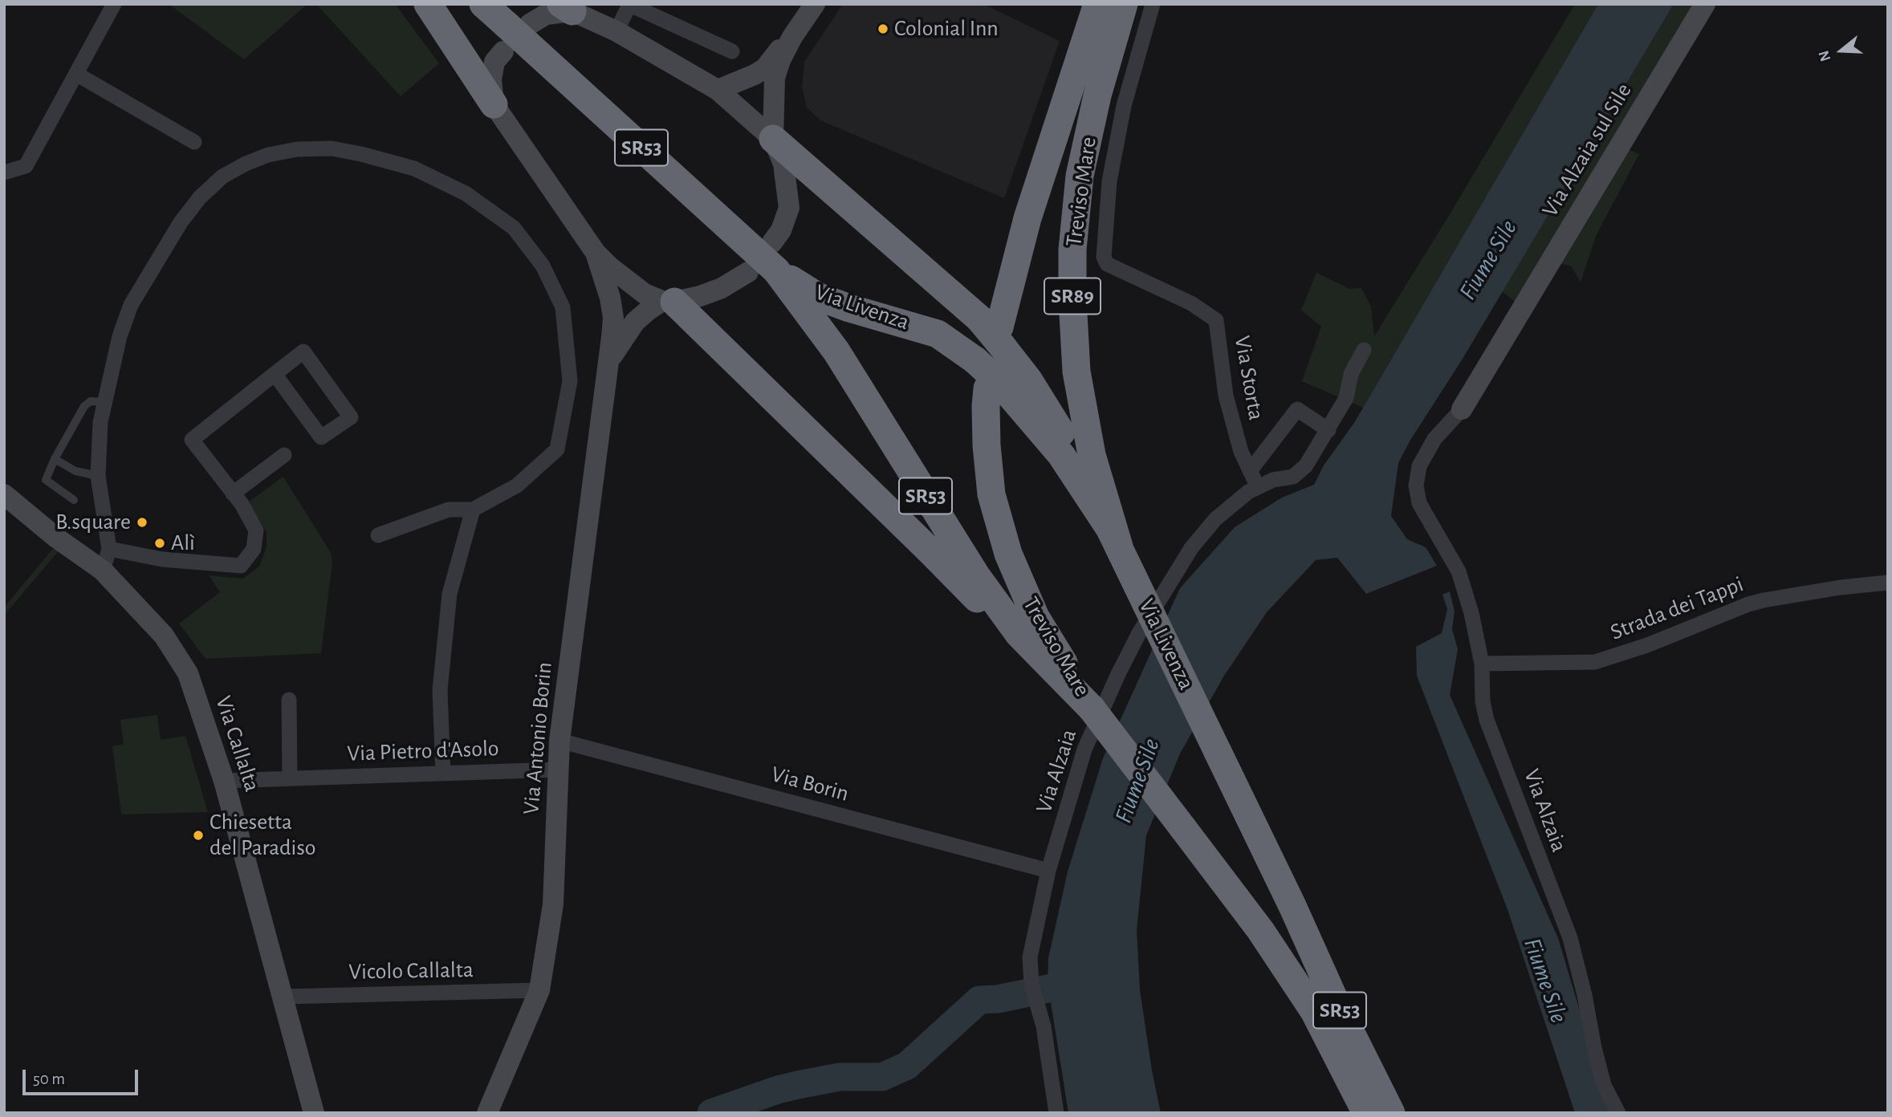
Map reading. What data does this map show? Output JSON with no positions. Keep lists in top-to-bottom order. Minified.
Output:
{"streets":{"highway":["SR53","Treviso Mare","SR89","Via Livenza"],"main road":["Via Alzaia sul Sile","Via Antonio Borin","Via Callalta"],"street":["Via Storta","Strada dei Tappi","Via Pietro d'Asolo","Via Alzaia","Via Borin","Vicolo Callalta"]},"crossings":[["SR53","Via Livenza"],["Via Alzaia sul Sile","Via Alzaia"],["Treviso Mare","Via Livenza"],["Via Storta","Via Alzaia"],["Strada dei Tappi","Via Alzaia"],["Via Antonio Borin","Via Pietro d'Asolo"],["Via Antonio Borin","Via Borin"],["Via Antonio Borin","Vicolo Callalta"],["Via Callalta","Via Pietro d'Asolo"],["Via Callalta","Vicolo Callalta"],["Via Alzaia","Via Borin"]],"water":["Fiume Sile"],"places":["Colonial Inn","B.square","Alì","Chiesetta del Paradiso"],"scale_bar":"50 m","north":"left"}
